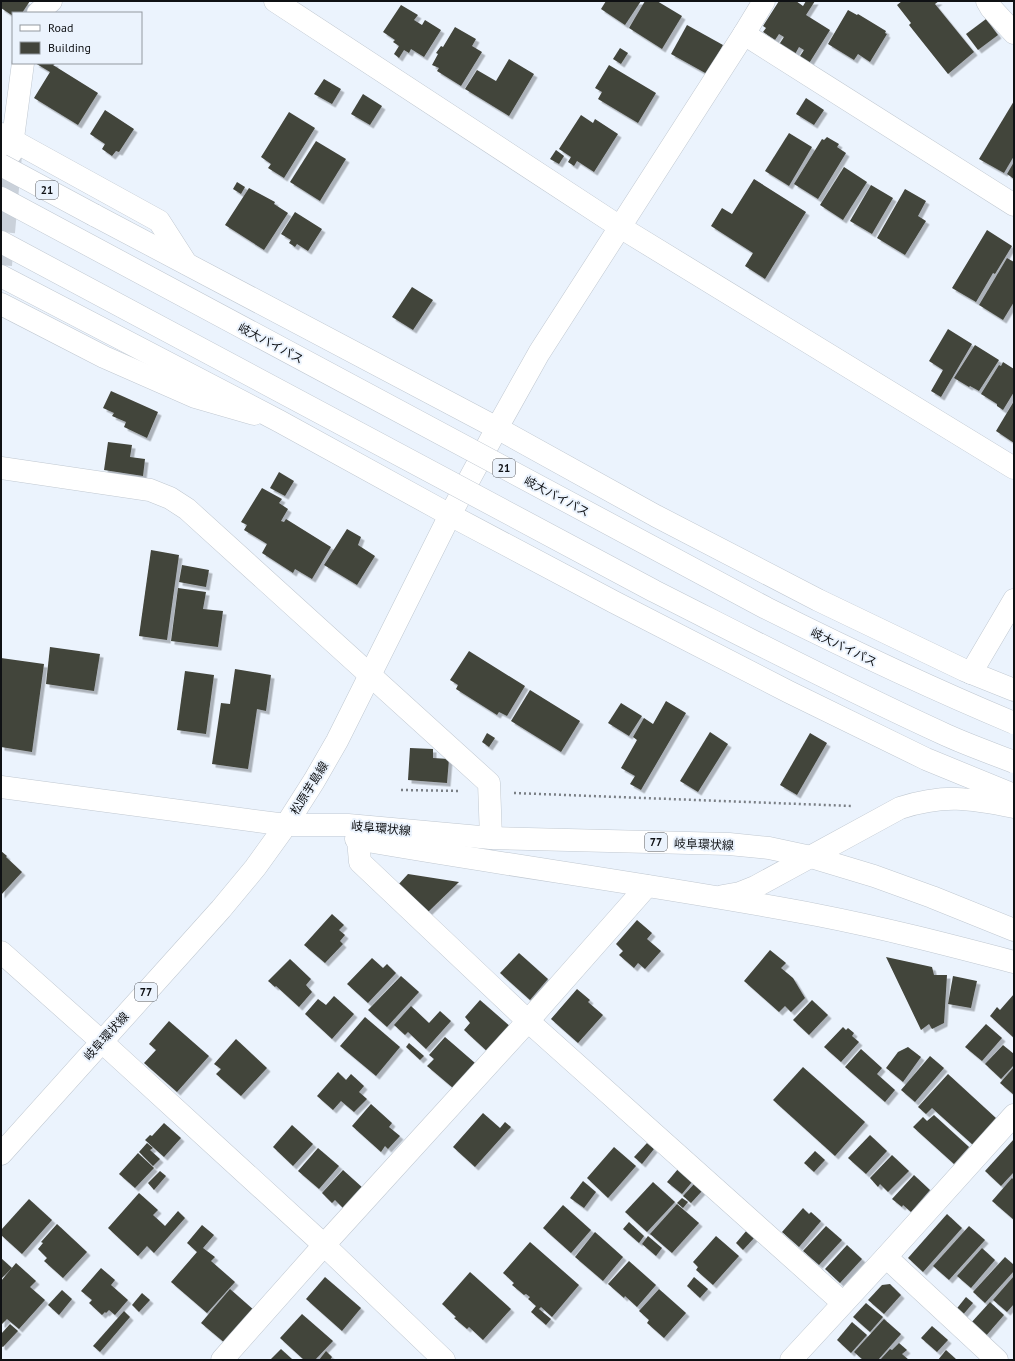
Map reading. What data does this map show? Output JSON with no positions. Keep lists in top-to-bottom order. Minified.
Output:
{"streets":{"main road":["21","岐大バイパス","松原芋島線","岐阜環状線","77"]},"crossings":[["21","松原芋島線"],["松原芋島線","岐阜環状線"]],"legend":["Road","Building"]}
